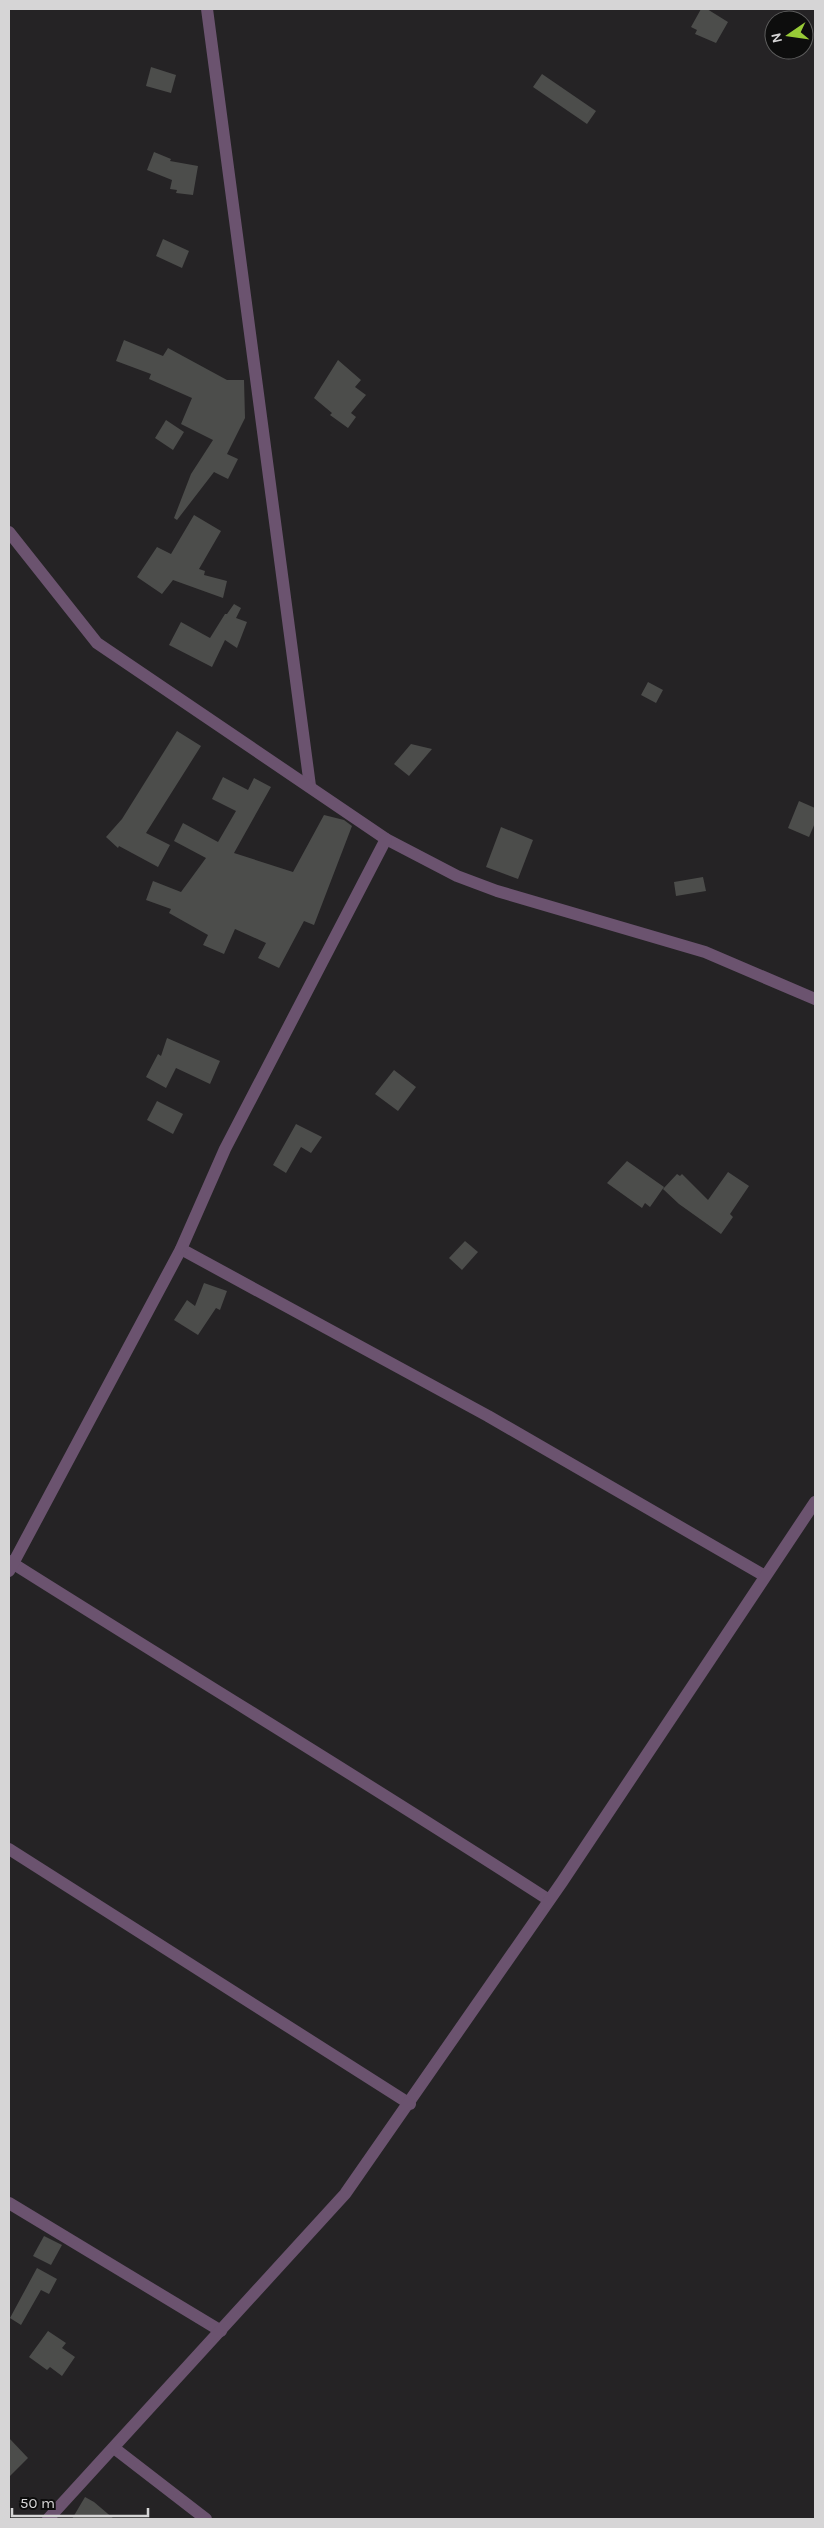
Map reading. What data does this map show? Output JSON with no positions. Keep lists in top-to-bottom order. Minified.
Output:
{"scale_bar":"50 m","north":"left"}
